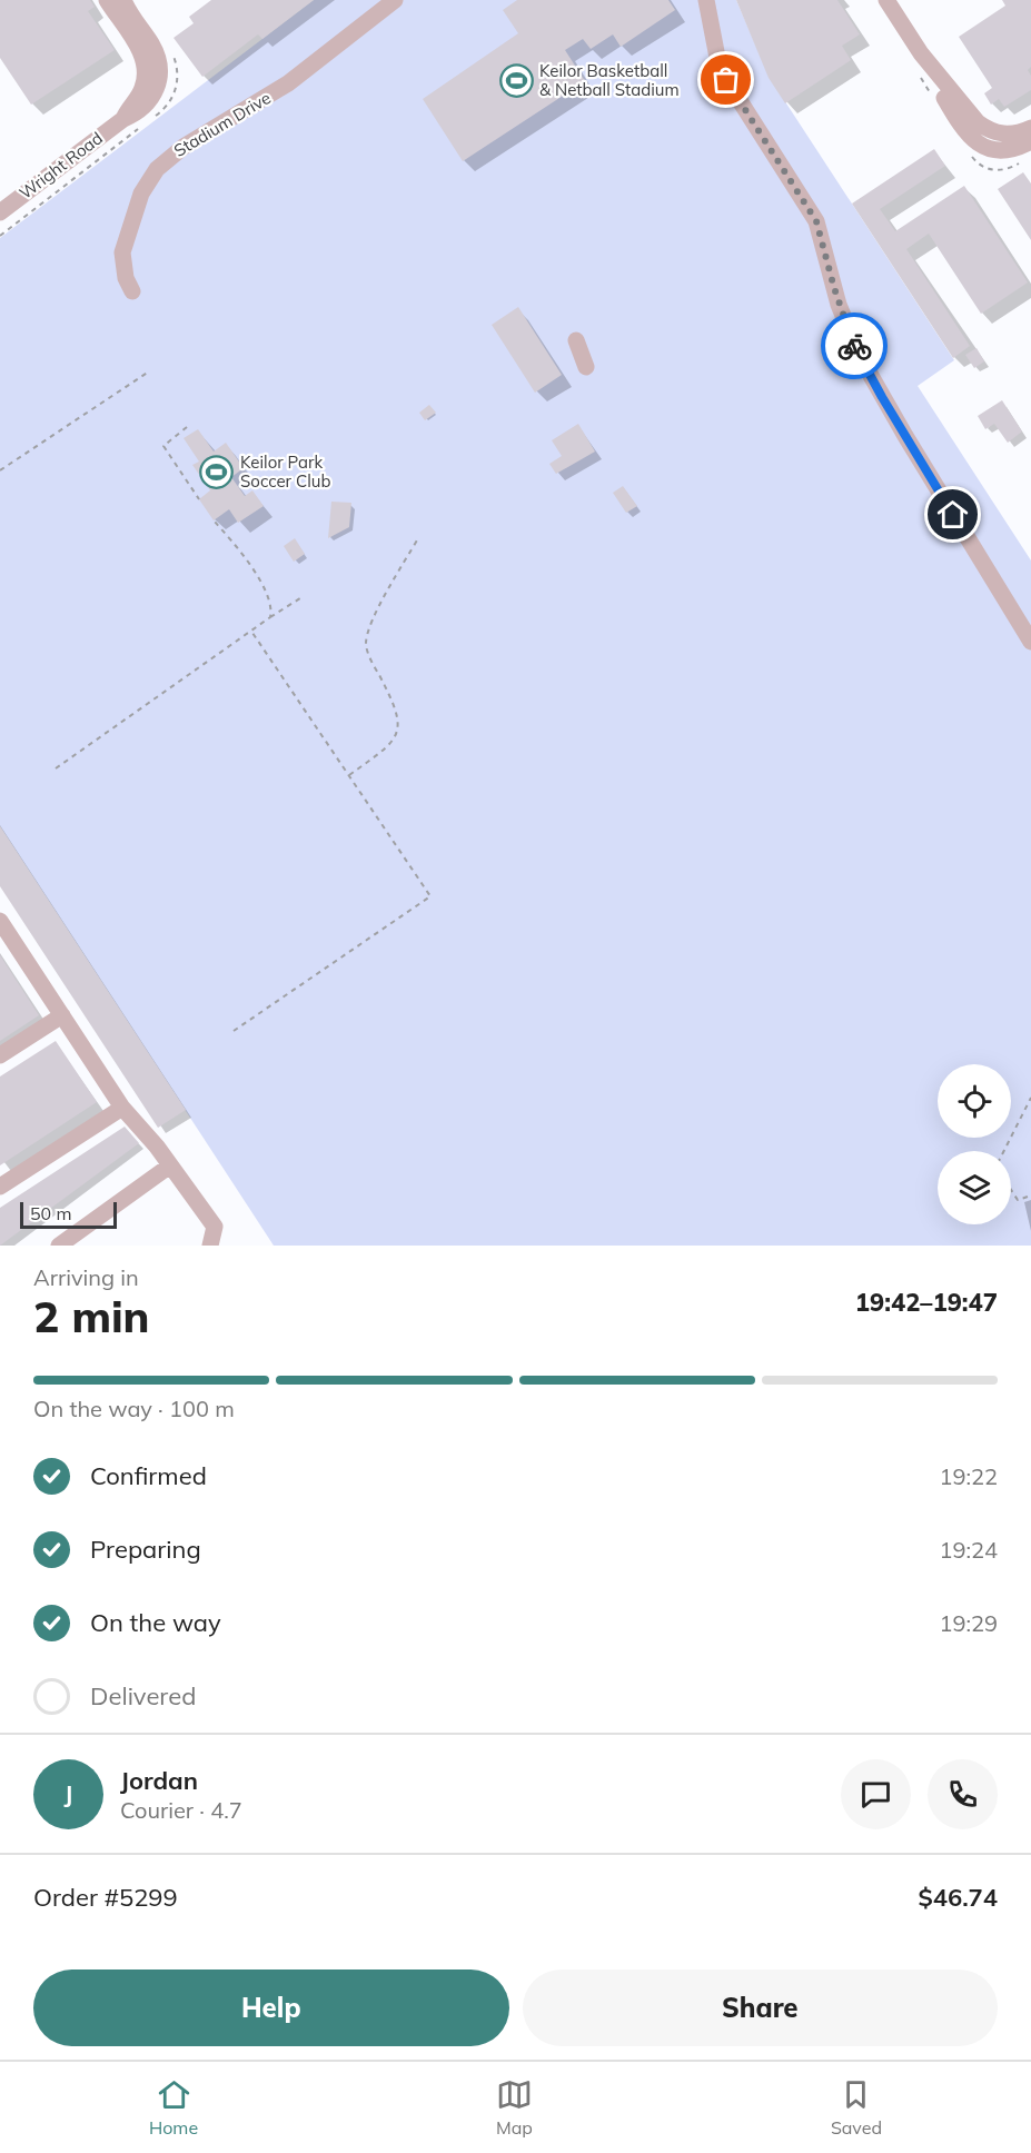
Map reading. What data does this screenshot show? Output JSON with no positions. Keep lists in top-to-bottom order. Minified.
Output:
{"streets":{"street":["Stadium Drive","Wright Road"]},"places":{"sports":["Keilor Basketball & Netball Stadium","Keilor Park Soccer Club"]},"scale_bar":"50 m","page":{"scale":"50 m","heading":["2 min","Arriving in","19:42–19:47"],"panel":["Jordan","Courier · 4.7","Order #5299","$46.74"],"bar":"On the way · 100 m","list":[["Confirmed","19:22"],["Preparing","19:24"],["On the way","19:29"],"Delivered"],"round":"J","buttons":["Help","Share"],"tabs":["Home","Map","Saved"]}}
